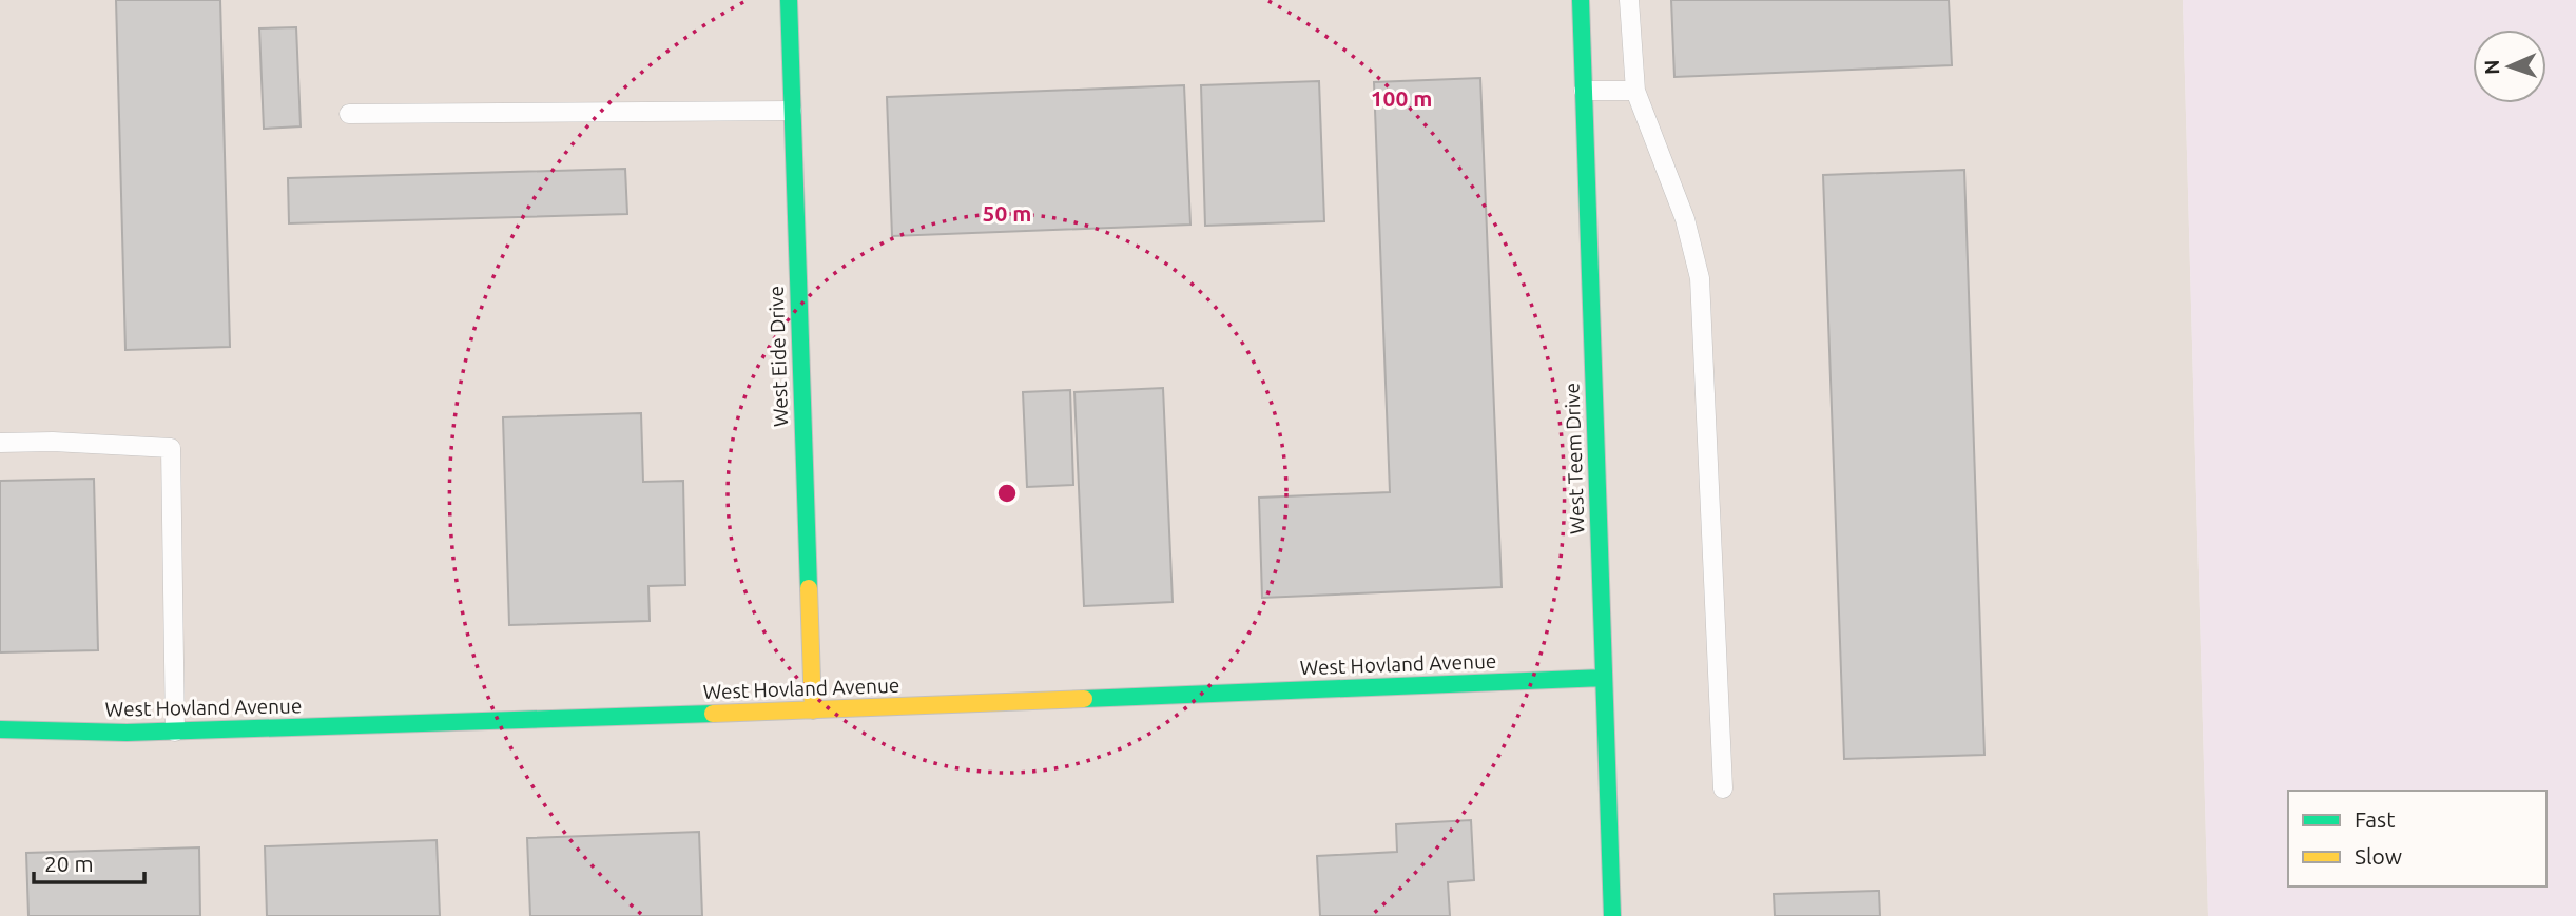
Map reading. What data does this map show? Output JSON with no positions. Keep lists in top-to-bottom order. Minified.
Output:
{"streets":{"street":["West Eide Drive","West Teem Drive","West Hovland Avenue"]},"crossings":[["West Eide Drive","West Hovland Avenue"],["West Teem Drive","West Hovland Avenue"]],"legend":["Fast","Slow"],"scale_bar":"20 m","north":"left","rings":["100 m","50 m"]}
